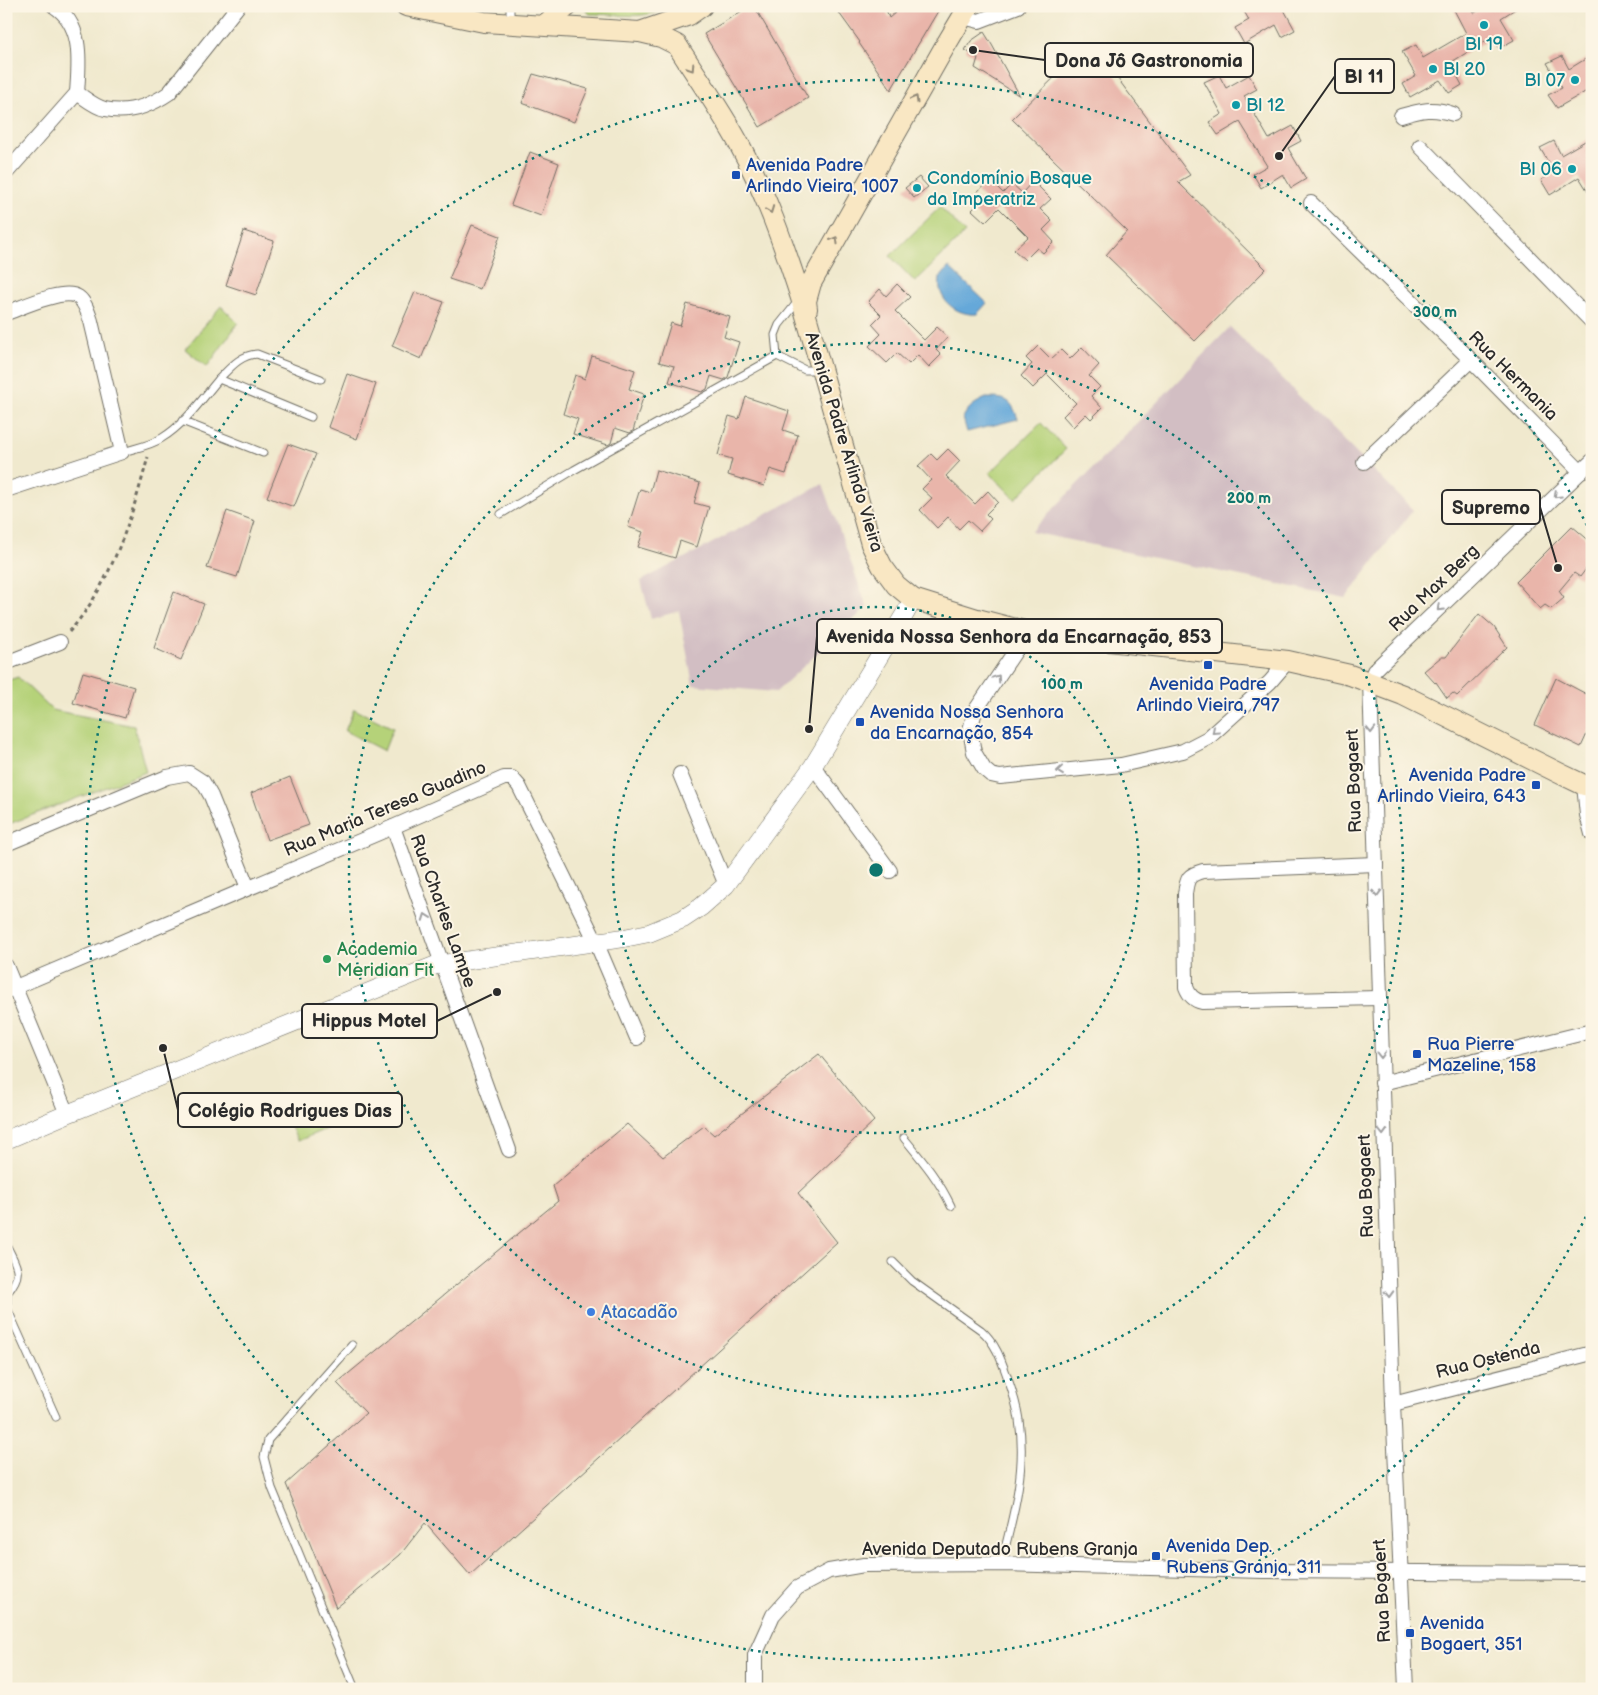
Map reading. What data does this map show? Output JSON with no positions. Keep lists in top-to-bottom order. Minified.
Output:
{"streets":{"main road":["Avenida Padre Arlindo Vieira"],"street":["Rua Hermania","Rua Max Berg","Rua Bogaert","Rua Maria Teresa Guadino","Rua Charles Lampe","Rua Ostenda","Avenida Deputado Rubens Granja"]},"crossings":[["Rua Hermania","Rua Max Berg"],["Avenida Padre Arlindo Vieira","Rua Max Berg"],["Avenida Padre Arlindo Vieira","Rua Bogaert"],["Rua Max Berg","Rua Bogaert"],["Rua Bogaert","Rua Ostenda"],["Rua Bogaert","Avenida Deputado Rubens Granja"],["Rua Maria Teresa Guadino","Rua Charles Lampe"]],"one_way":["Rua Max Berg","Rua Bogaert","Rua Charles Lampe"],"places":{"other":["Bl 19","Dona Jô Gastronomia","Bl 20","Bl 07","Bl 12","Bl 11","Bl 06","Condomínio Bosque da Imperatriz","Supremo","Avenida Nossa Senhora da Encarnação, 853","Academia Meridian Fit","Hippus Motel","Colégio Rodrigues Dias","Atacadão"],"transit":["Avenida Padre Arlindo Vieira, 1007","Avenida Padre Arlindo Vieira, 797","Avenida Nossa Senhora da Encarnação, 854","Avenida Padre Arlindo Vieira, 643","Rua Pierre Mazeline, 158","Avenida Dep. Rubens Granja, 311","Avenida Bogaert, 351"]},"rings":["300 m","200 m","100 m"]}
